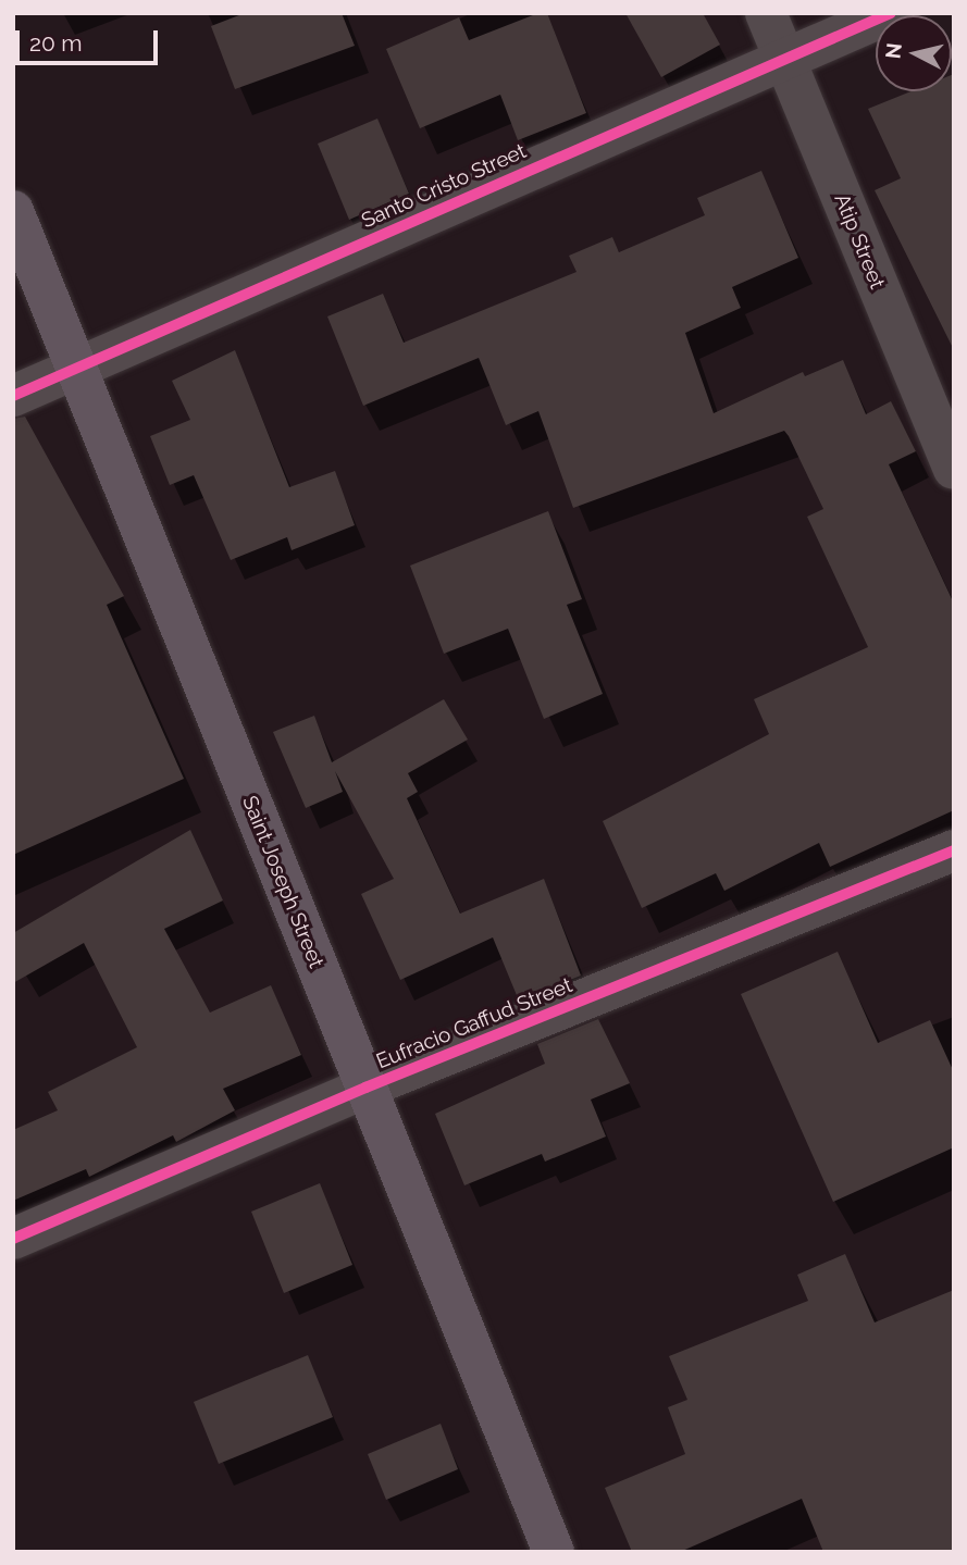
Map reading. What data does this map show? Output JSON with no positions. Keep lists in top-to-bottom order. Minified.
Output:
{"streets":{"main road":["Saint Joseph Street"],"street":["Santo Cristo Street","Atip Street","Eufracio Gaffud Street"]},"crossings":[["Santo Cristo Street","Atip Street"],["Santo Cristo Street","Saint Joseph Street"],["Saint Joseph Street","Eufracio Gaffud Street"]],"scale_bar":"20 m","north":"left"}
